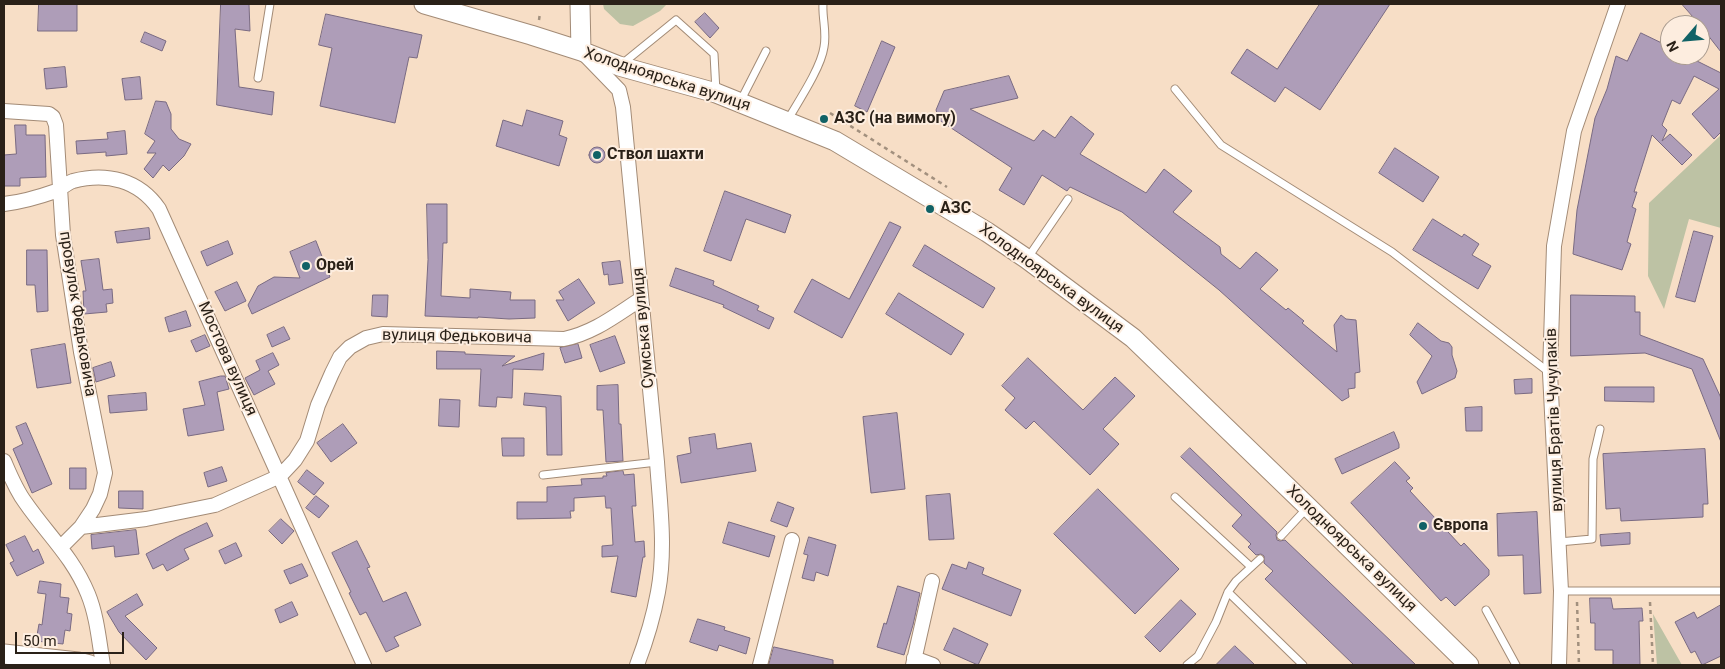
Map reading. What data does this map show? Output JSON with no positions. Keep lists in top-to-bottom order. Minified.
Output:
{"streets":{"main road":["Холодноярська вулиця"],"street":["провулок Федьковича","Сумська вулиця","вулиця Федьковича","Мостова вулиця","вулиця Братів Чучупаків"]},"crossings":[["Холодноярська вулиця","Сумська вулиця"],["провулок Федьковича","вулиця Федьковича"],["провулок Федьковича","Мостова вулиця"],["Сумська вулиця","вулиця Федьковича"],["вулиця Федьковича","Мостова вулиця"]],"places":["АЗС (на вимогу)","Ствол шахти","АЗС","Орей","Європа"],"scale_bar":"50 m","north":"bottom left"}
